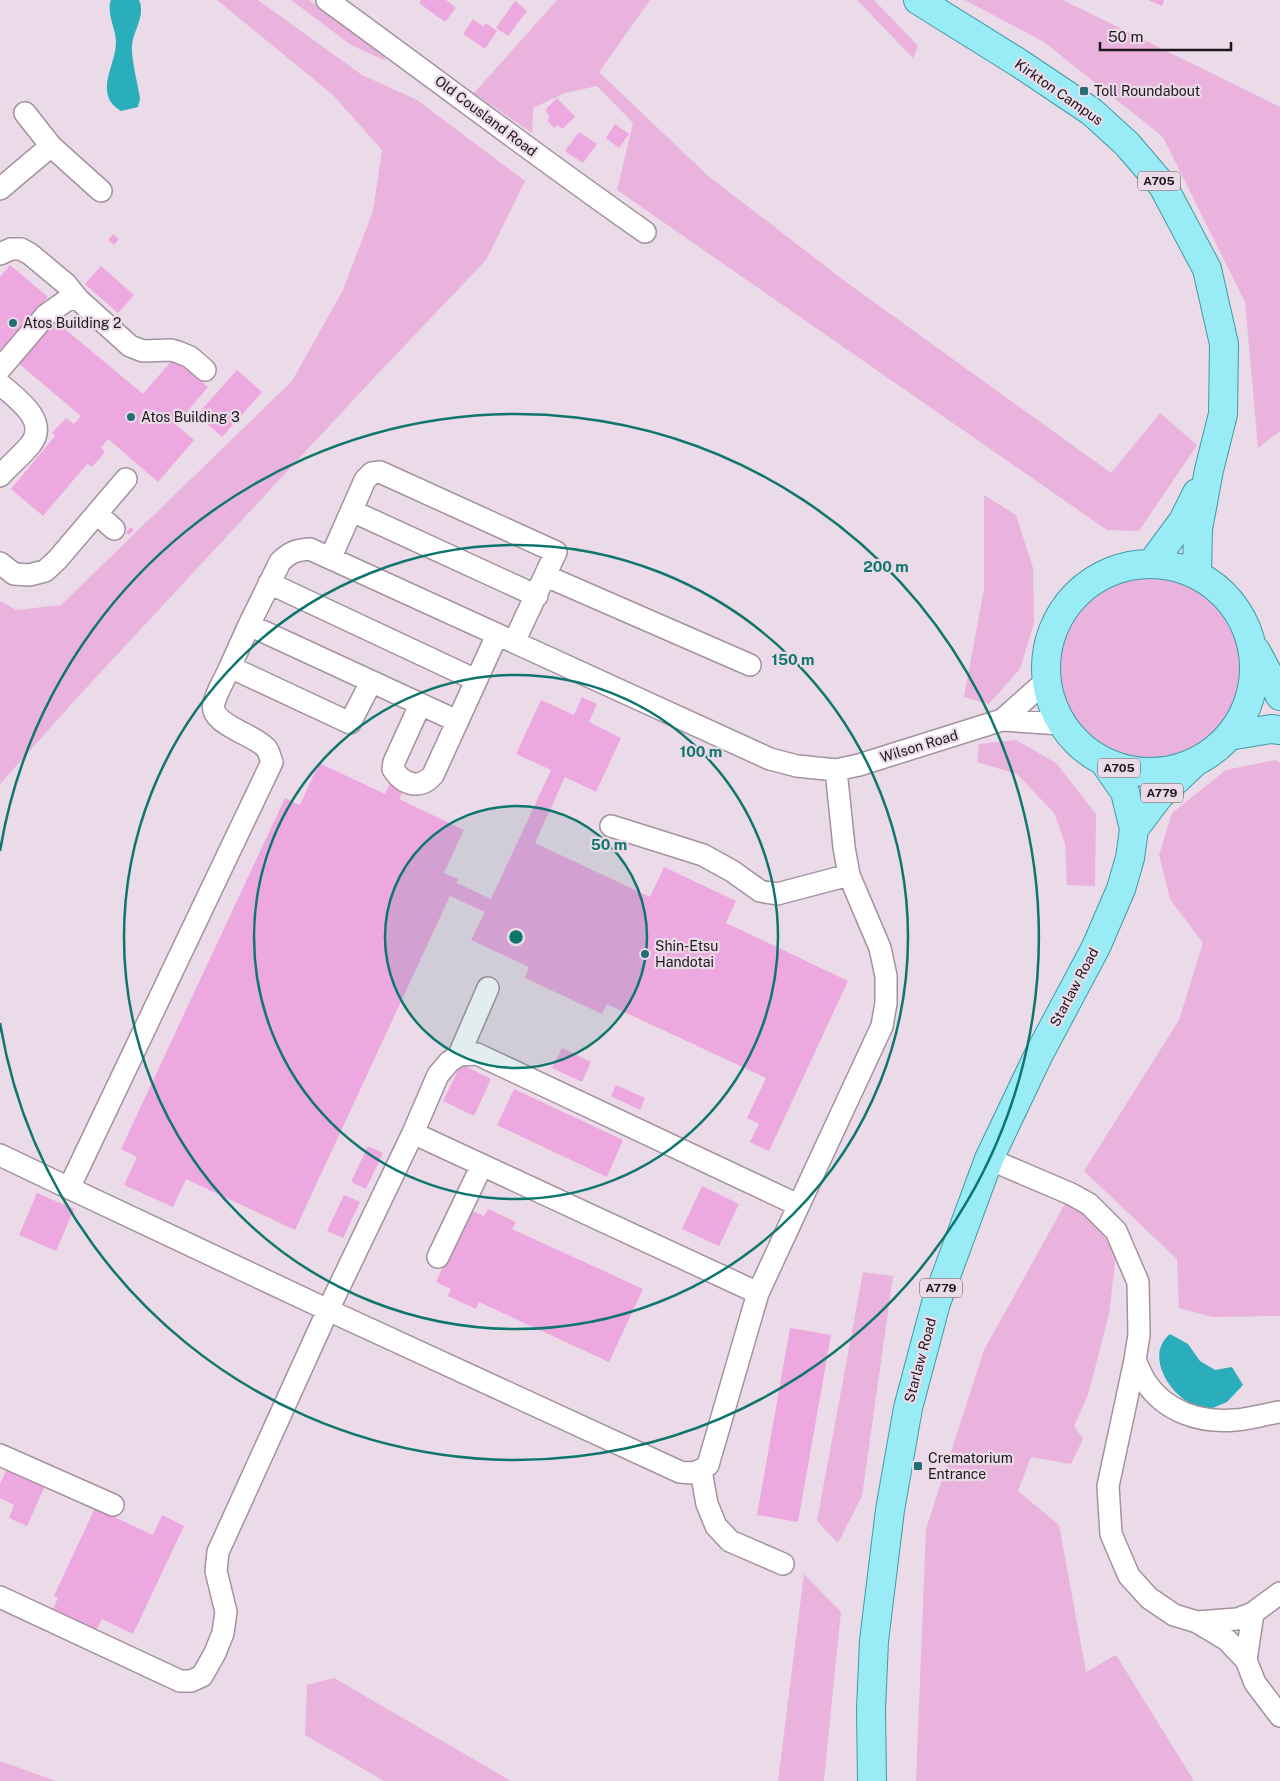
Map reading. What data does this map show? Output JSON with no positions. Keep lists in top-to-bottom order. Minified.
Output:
{"streets":{"main road":["Kirkton Campus","A705","A779","Starlaw Road"],"street":["Old Cousland Road","Wilson Road"]},"crossings":[["Kirkton Campus","A705"],["A705","Wilson Road"],["A705","A779"],["A779","Starlaw Road"]],"places":{"transit":["Toll Roundabout","Crematorium Entrance"],"other":["Atos Building 2","Atos Building 3","Shin-Etsu Handotai"]},"scale_bar":"50 m","rings":["200 m","150 m","100 m","50 m"]}
